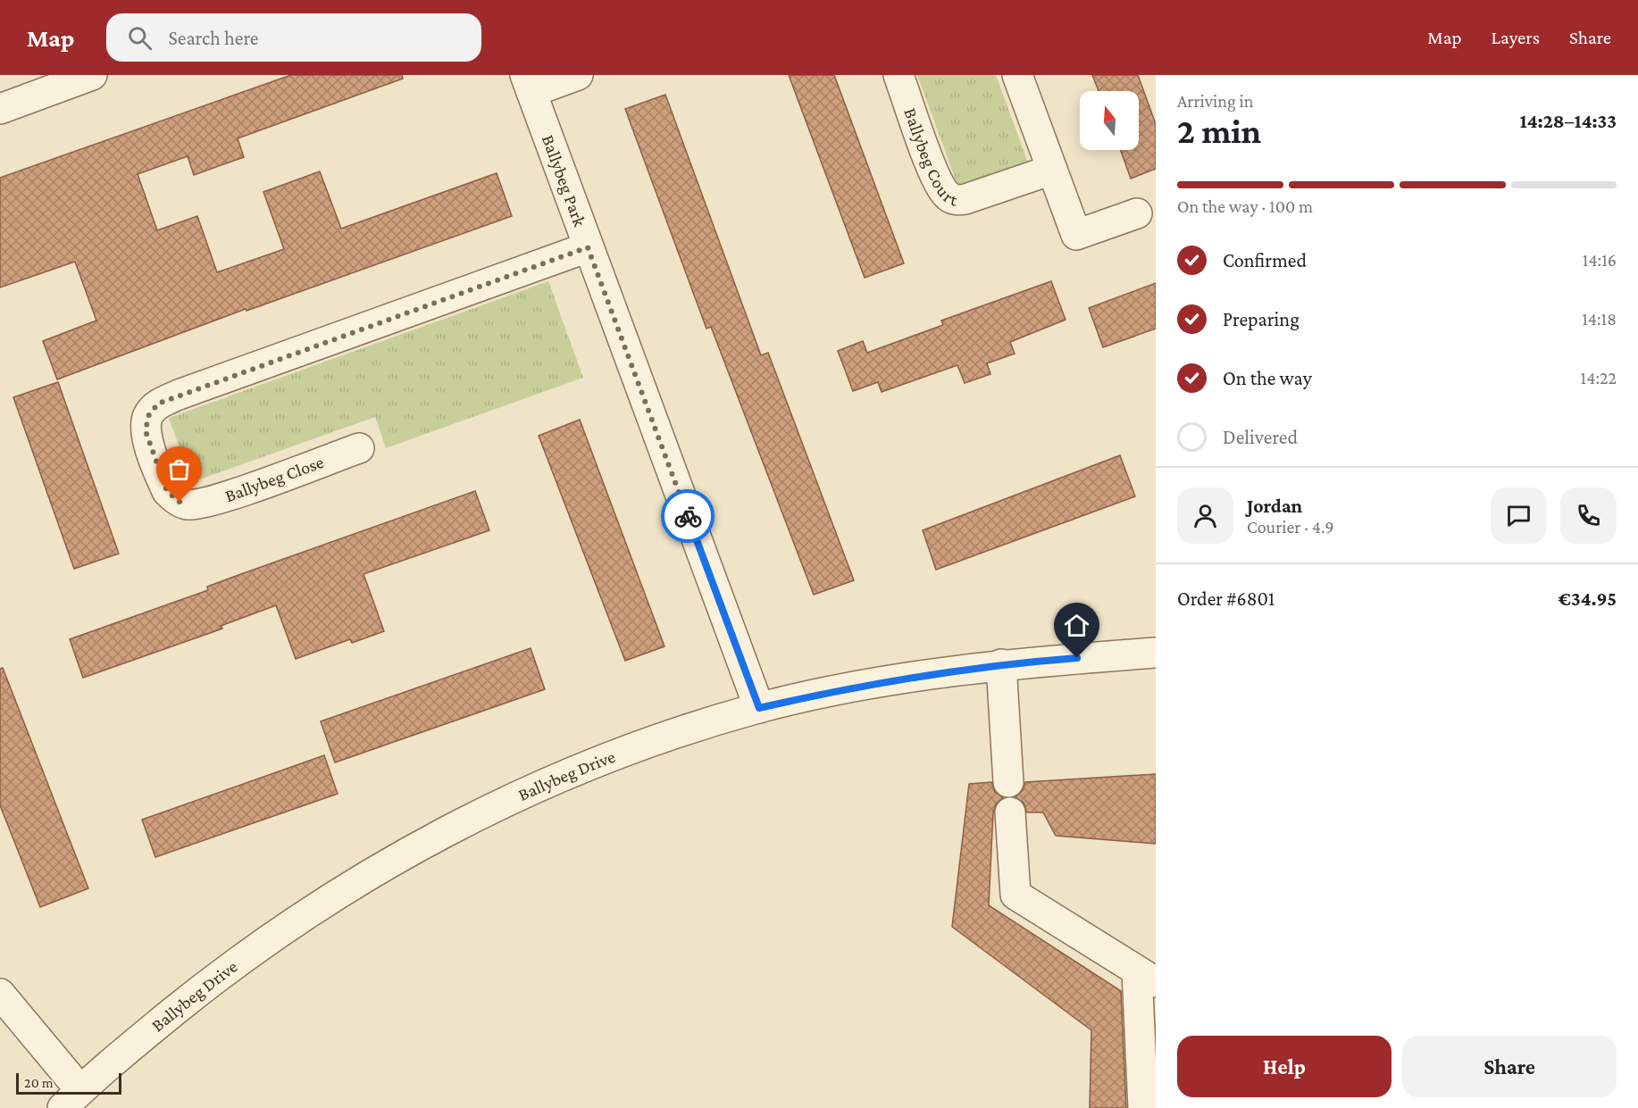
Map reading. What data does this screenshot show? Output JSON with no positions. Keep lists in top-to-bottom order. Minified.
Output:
{"streets":{"street":["Ballybeg Court","Ballybeg Park","Ballybeg Close","Ballybeg Drive"]},"crossings":[["Ballybeg Park","Ballybeg Close"],["Ballybeg Park","Ballybeg Drive"]],"scale_bar":"20 m","north":"top","page":{"header":"Map","search":"Search here","nav":["Map","Layers","Share"],"heading":["2 min","Arriving in","14:28–14:33"],"panel":["Jordan","Courier · 4.9","Order #6801","€34.95"],"bar":"On the way · 100 m","list":[["Confirmed","14:16"],["Preparing","14:18"],["On the way","14:22"],"Delivered"],"buttons":["Help","Share"],"scale":"20 m"}}
